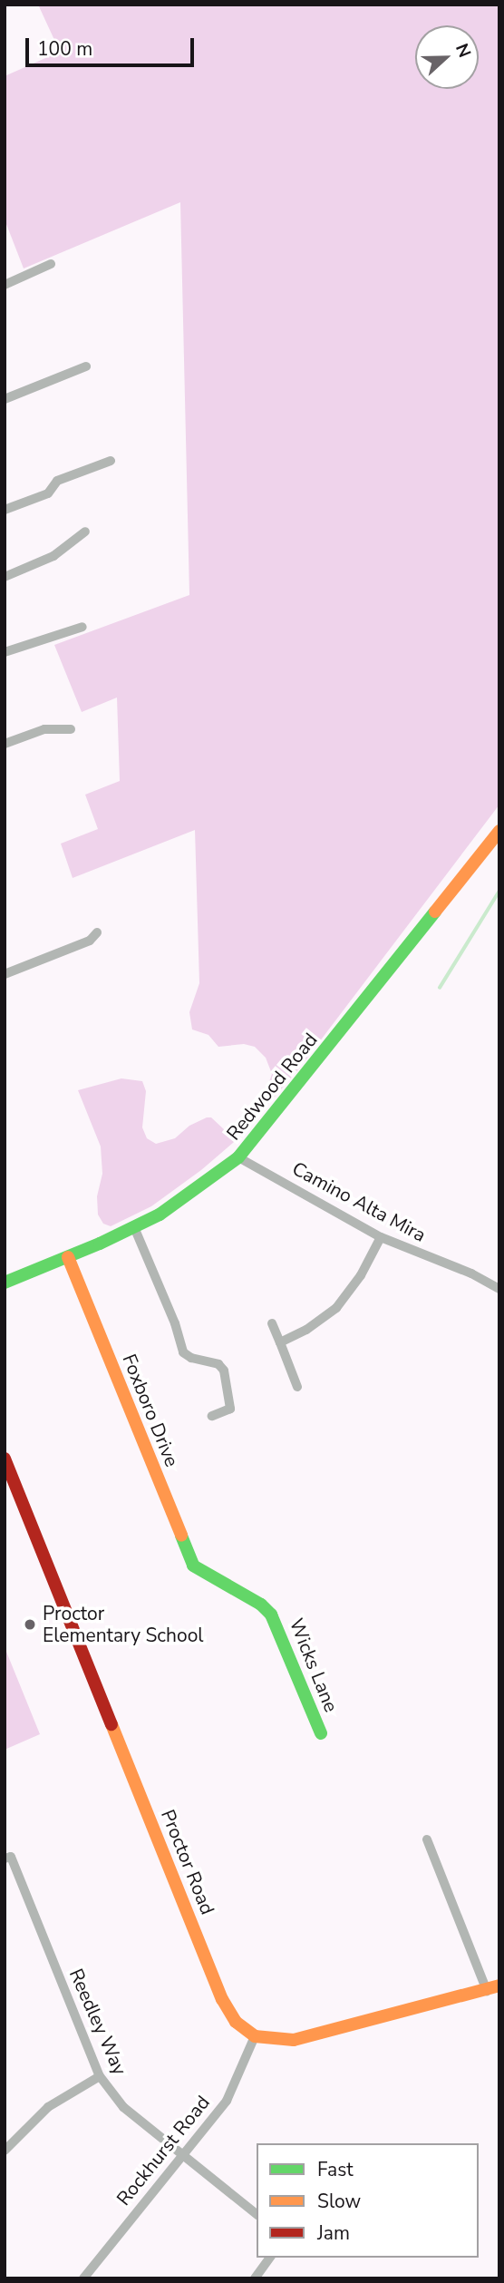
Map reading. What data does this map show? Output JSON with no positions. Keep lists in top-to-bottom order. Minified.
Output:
{"streets":{"street":["Redwood Road","Camino Alta Mira","Foxboro Drive","Wicks Lane","Proctor Road","Reedley Way","Rockhurst Road"]},"crossings":[["Redwood Road","Camino Alta Mira"],["Redwood Road","Foxboro Drive"],["Foxboro Drive","Wicks Lane"],["Proctor Road","Rockhurst Road"],["Reedley Way","Rockhurst Road"]],"places":["Proctor Elementary School"],"legend":["Fast","Slow","Jam"],"scale_bar":"100 m","north":"right"}
